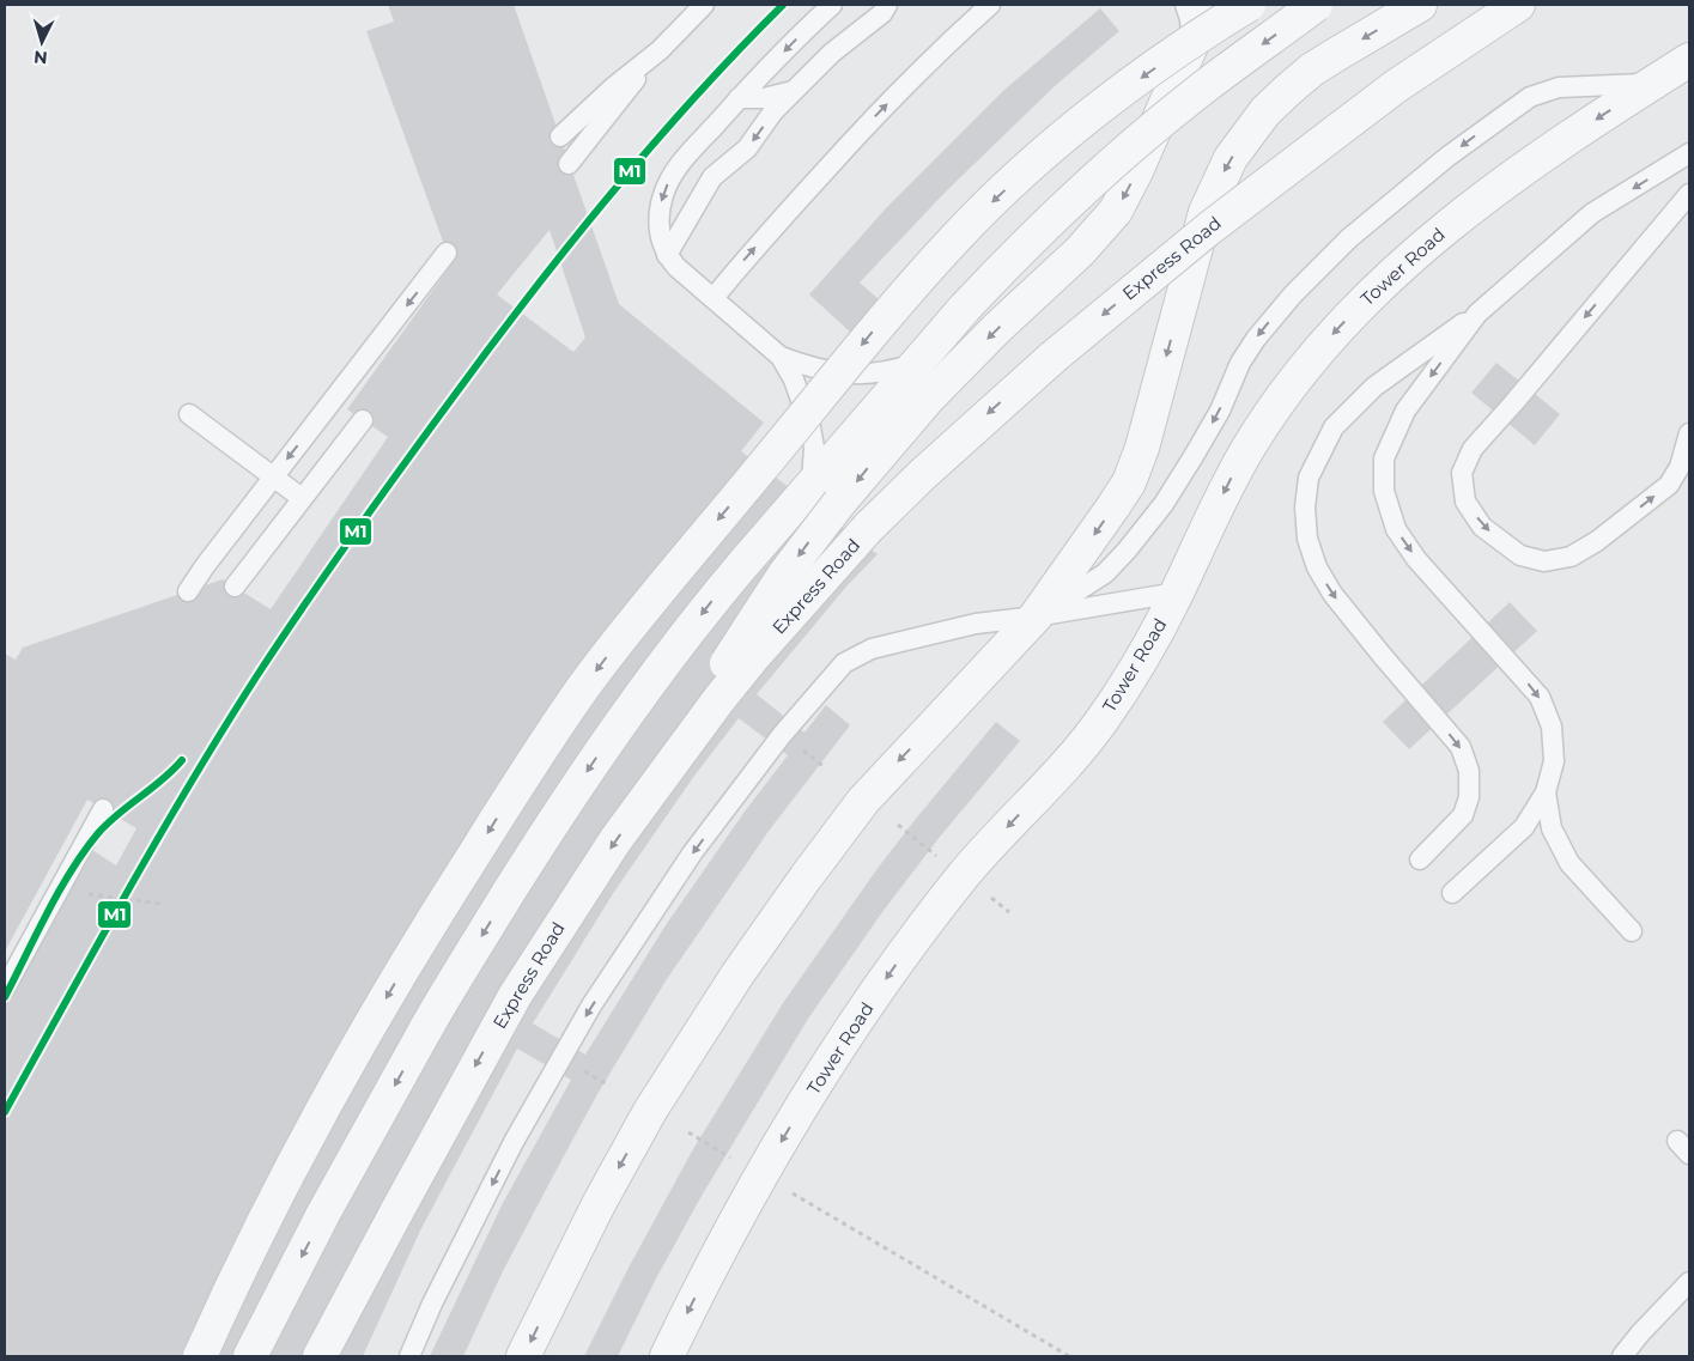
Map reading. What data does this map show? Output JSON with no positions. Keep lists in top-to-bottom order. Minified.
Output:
{"streets":{"street":["Express Road","Tower Road"]},"lines":["transit line M1"],"north":"bottom"}
